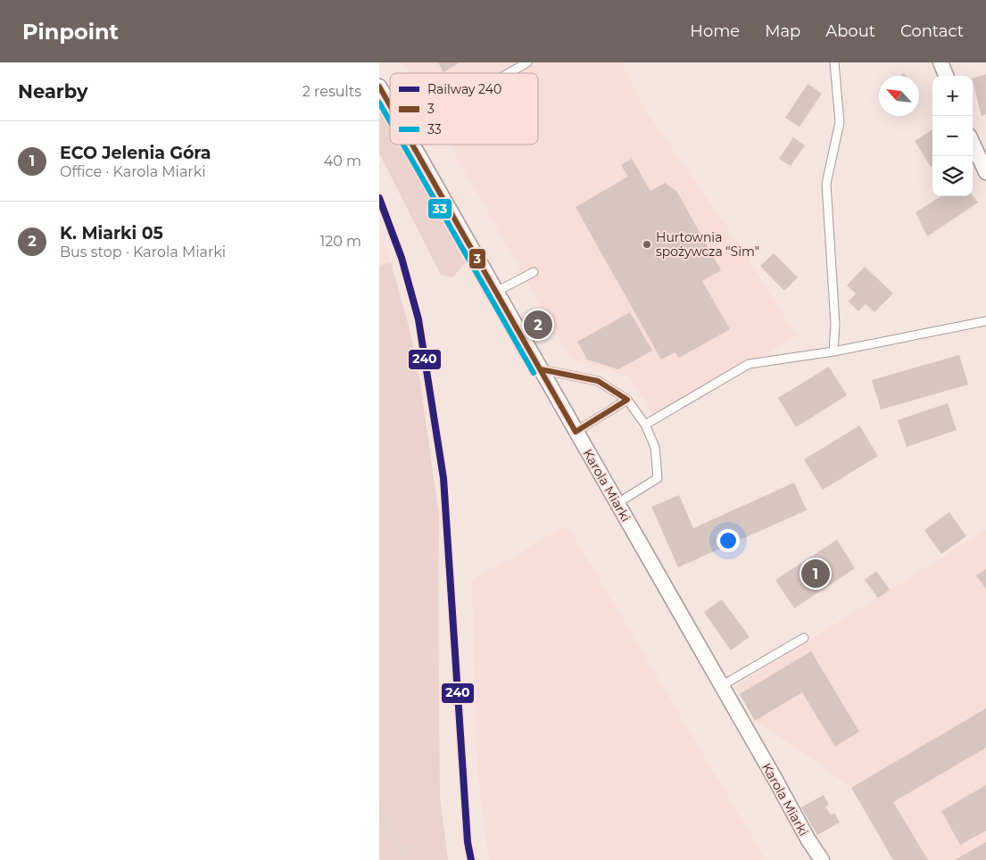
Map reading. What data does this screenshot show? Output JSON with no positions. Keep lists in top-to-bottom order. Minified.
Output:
{"streets":{"street":["Karola Miarki"]},"places":["Hurtownia spożywcza \"Sim\""],"lines":["transit line 3","transit line 33","rail line 240"],"legend":["Railway 240","3","33"],"north":"top left","page":{"header":"Pinpoint","nav":["Home","Map","About","Contact"],"heading":["Nearby","2 results"],"map_buttons":["+","−"],"list":[{"mark":"1","name":"ECO Jelenia Góra","note":"Office · Karola Miarki","value":"40 m"},{"mark":"2","name":"K. Miarki 05","note":"Bus stop · Karola Miarki","value":"120 m"}],"pins":["2","1"]}}
